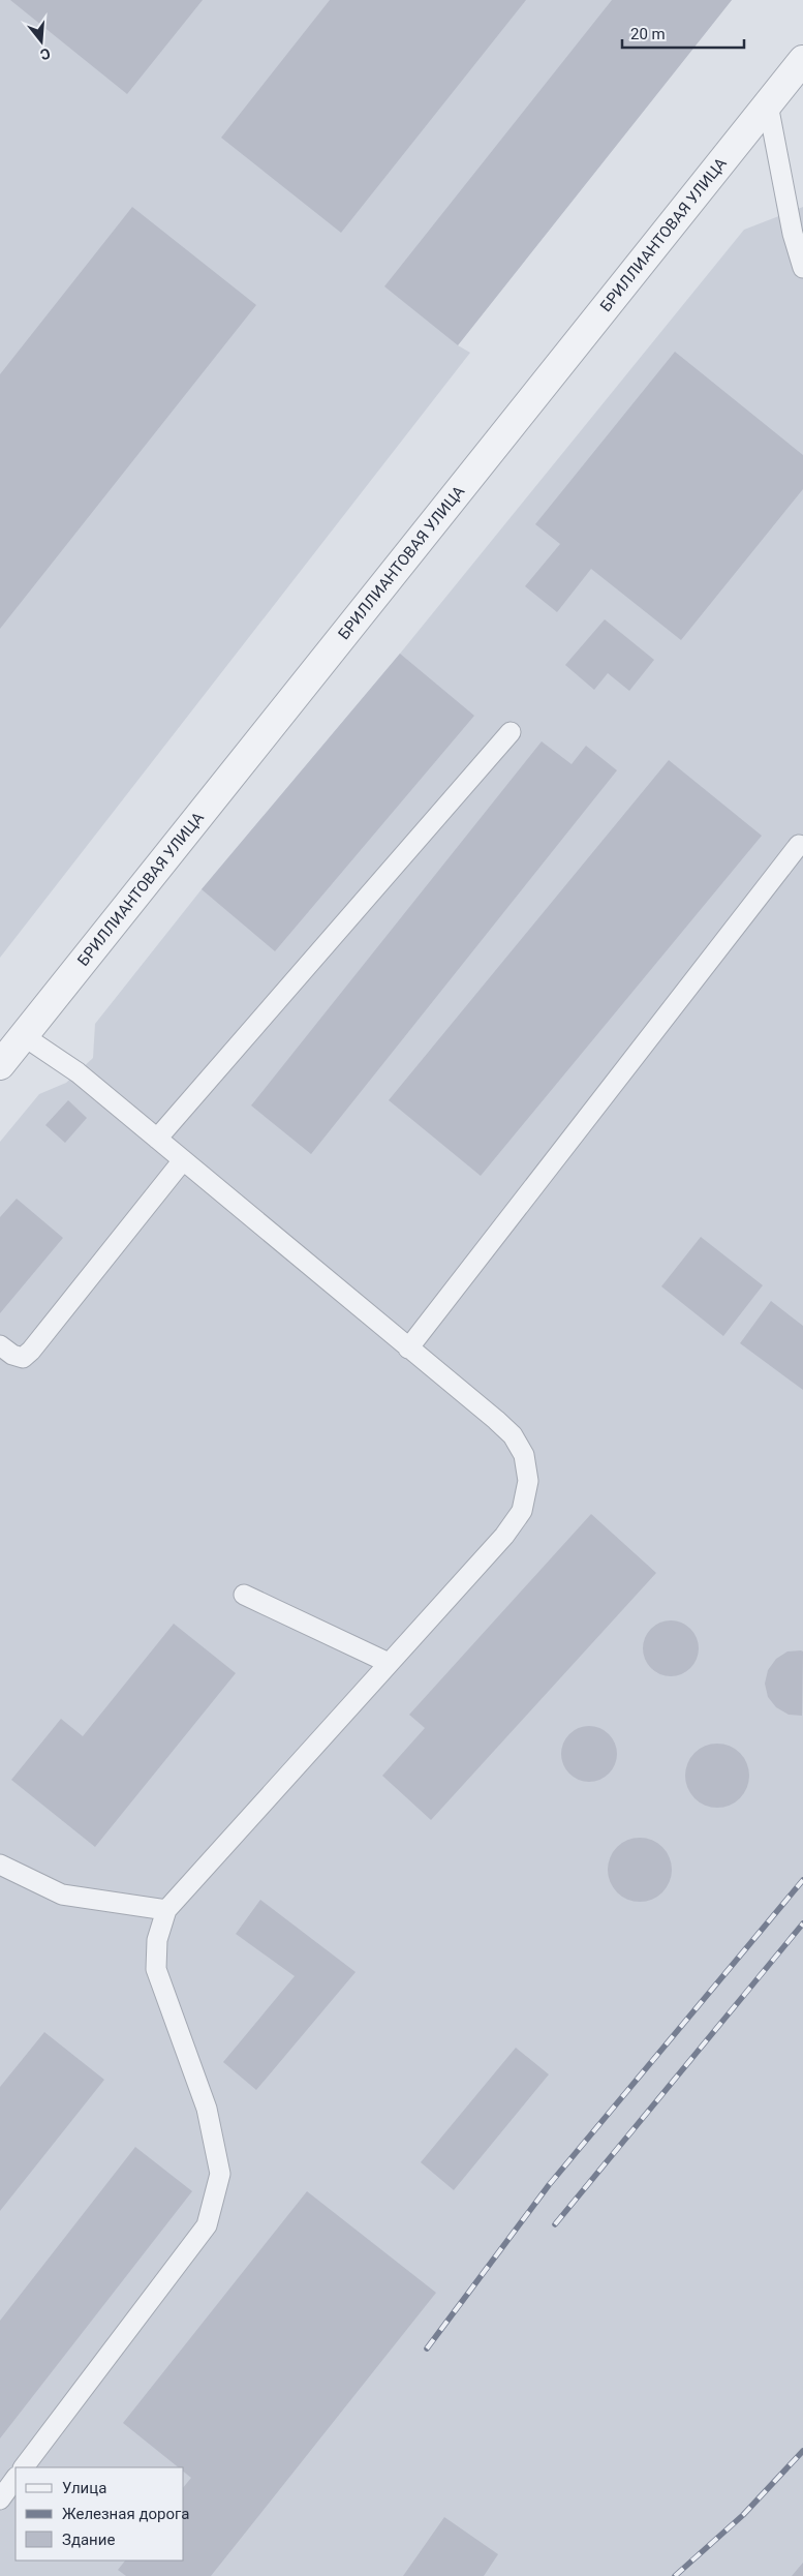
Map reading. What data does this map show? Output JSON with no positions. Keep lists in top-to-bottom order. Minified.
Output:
{"streets":{"street":["БРИЛЛИАНТОВАЯ УЛИЦА"]},"legend":["Улица","Железная дорога","Здание"],"scale_bar":"20 m","north":"bottom"}
